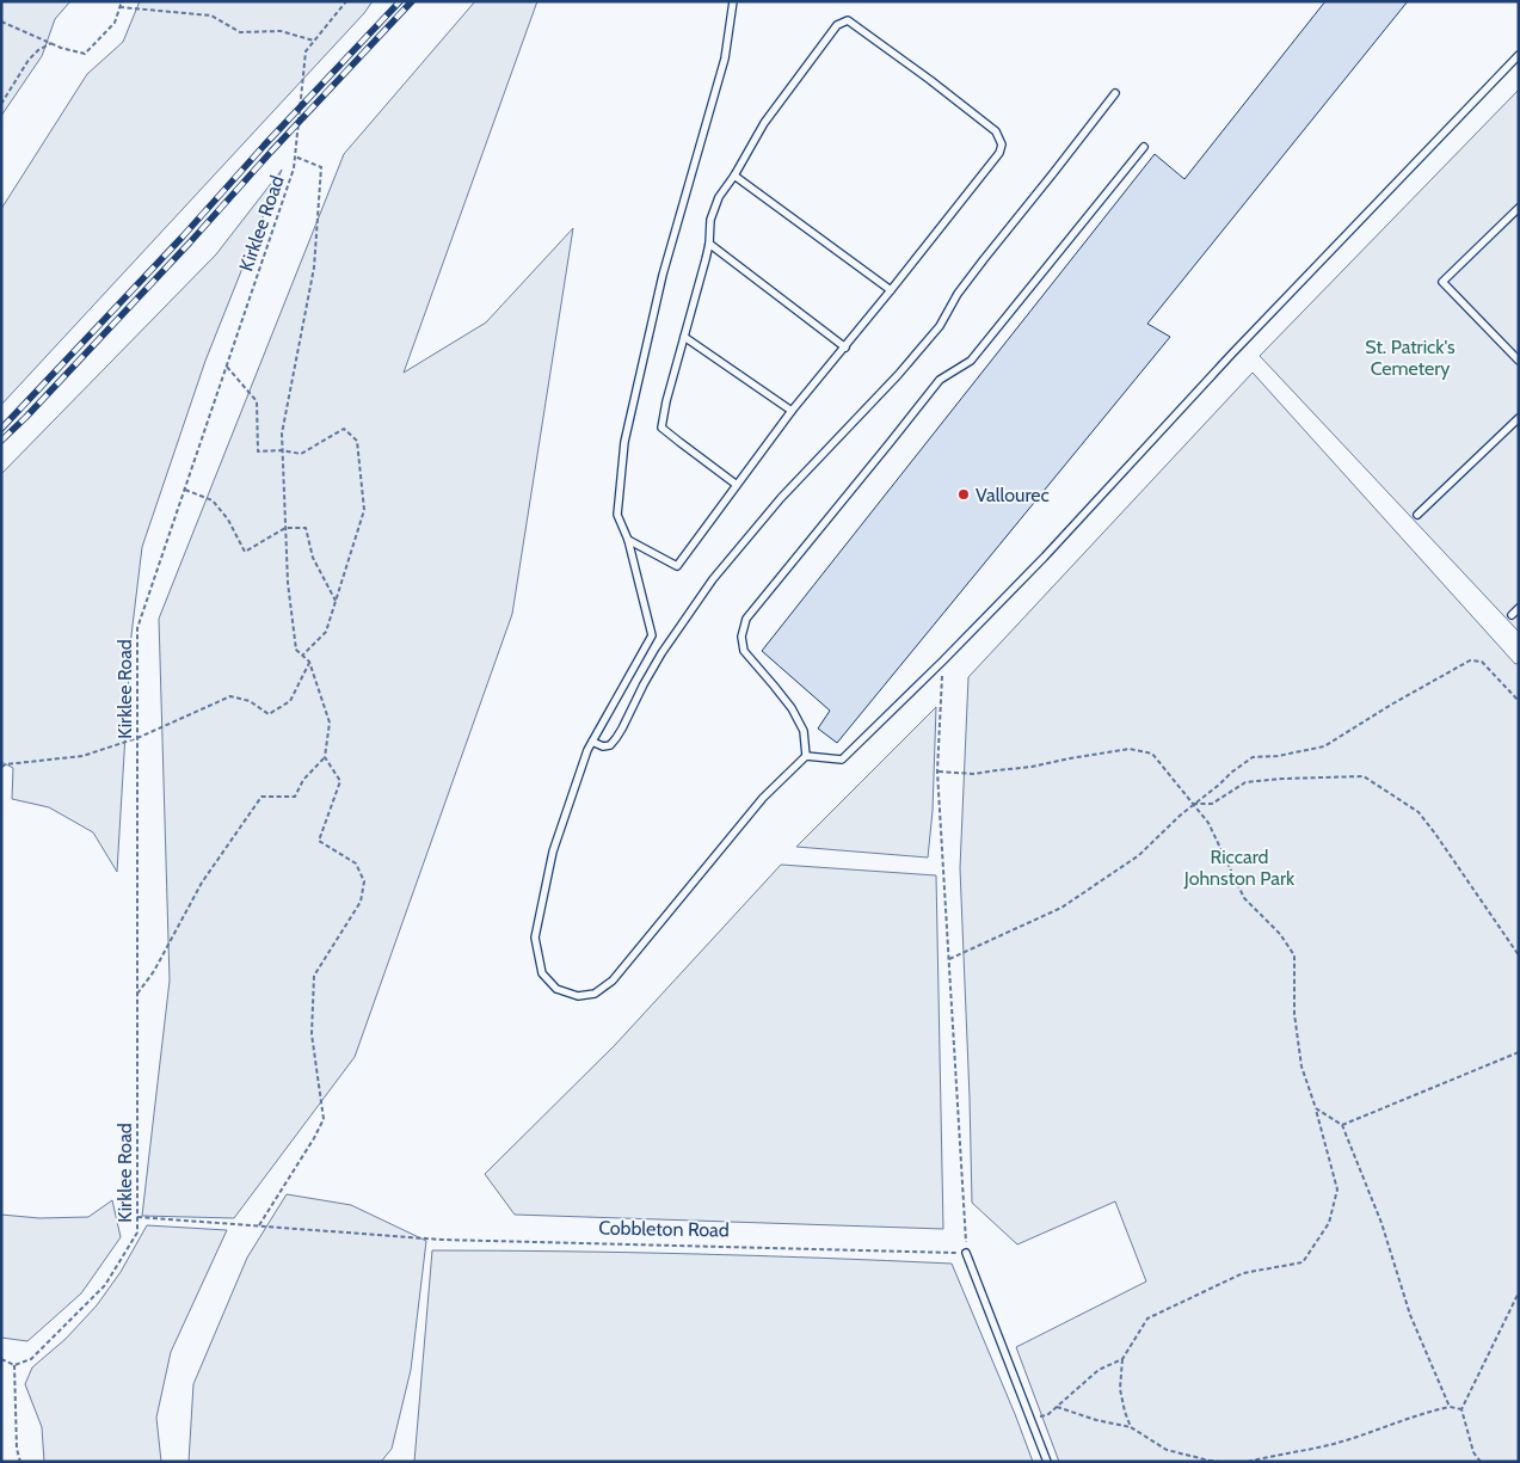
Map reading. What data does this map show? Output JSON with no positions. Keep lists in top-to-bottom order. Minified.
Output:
{"streets":{"path":["Kirklee Road","Cobbleton Road"]},"crossings":[["Kirklee Road","Cobbleton Road"]],"parks":["St. Patrick's Cemetery","Riccard Johnston Park"],"places":["Vallourec"]}
